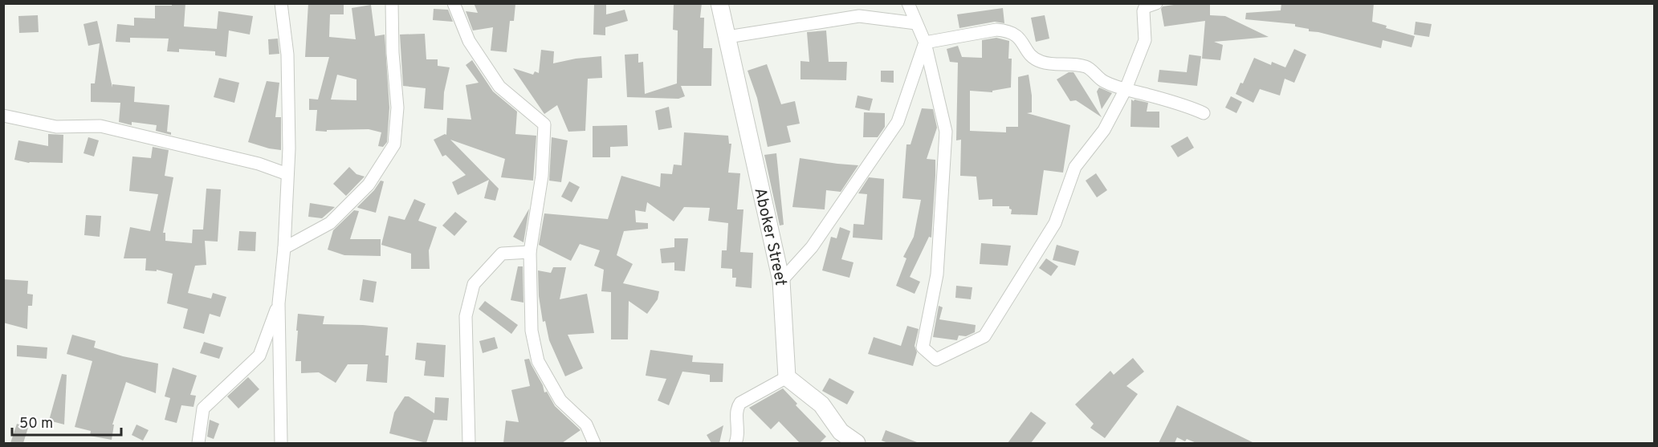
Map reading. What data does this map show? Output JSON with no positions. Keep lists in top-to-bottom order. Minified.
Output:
{"streets":{"main road":["Aboker Street"]},"scale_bar":"50 m"}
